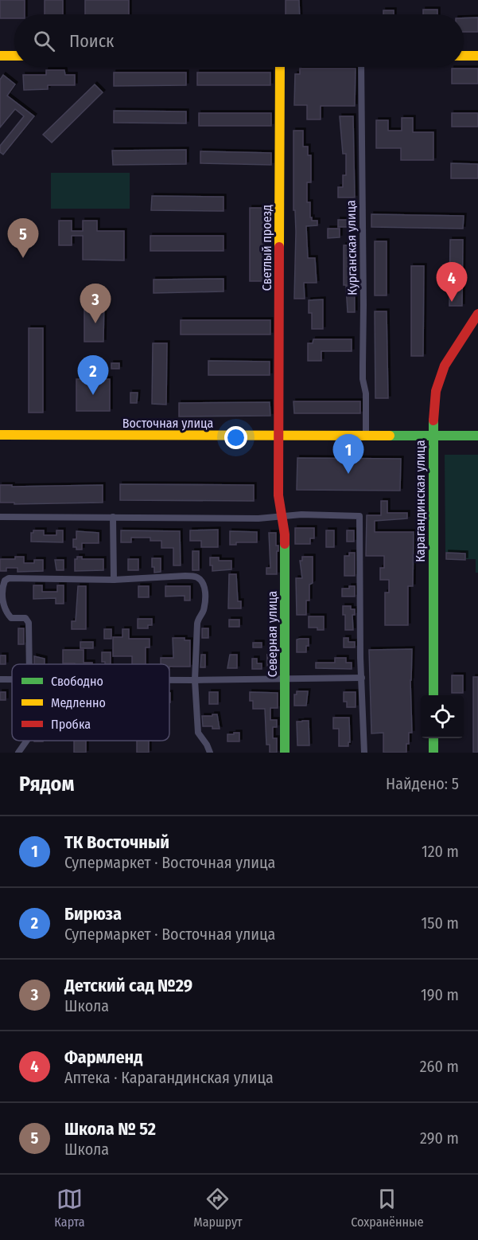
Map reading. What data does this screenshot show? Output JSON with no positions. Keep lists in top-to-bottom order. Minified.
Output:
{"streets":{"main road":["Светлый проезд","Восточная улица","Карагандинская улица","Северная улица"],"street":["Курганская улица"]},"crossings":[["Светлый проезд","Восточная улица"],["Светлый проезд","Северная улица"],["Курганская улица","Восточная улица"],["Восточная улица","Карагандинская улица"]],"legend":["Свободно","Медленно","Пробка"],"page":{"search":"Поиск","pins":["5","4","3","2","1"],"heading":["Рядом","Найдено: 5"],"list":[{"mark":"1","name":"ТК Восточный","note":"Супермаркет · Восточная улица","value":"120 m"},{"mark":"2","name":"Бирюза","note":"Супермаркет · Восточная улица","value":"150 m"},{"mark":"3","name":"Детский сад №29","note":"Школа","value":"190 m"},{"mark":"4","name":"Фармленд","note":"Аптека · Карагандинская улица","value":"260 m"},{"mark":"5","name":"Школа № 52","note":"Школа","value":"290 m"}],"nav":["Карта","Маршрут","Сохранённые"]}}
